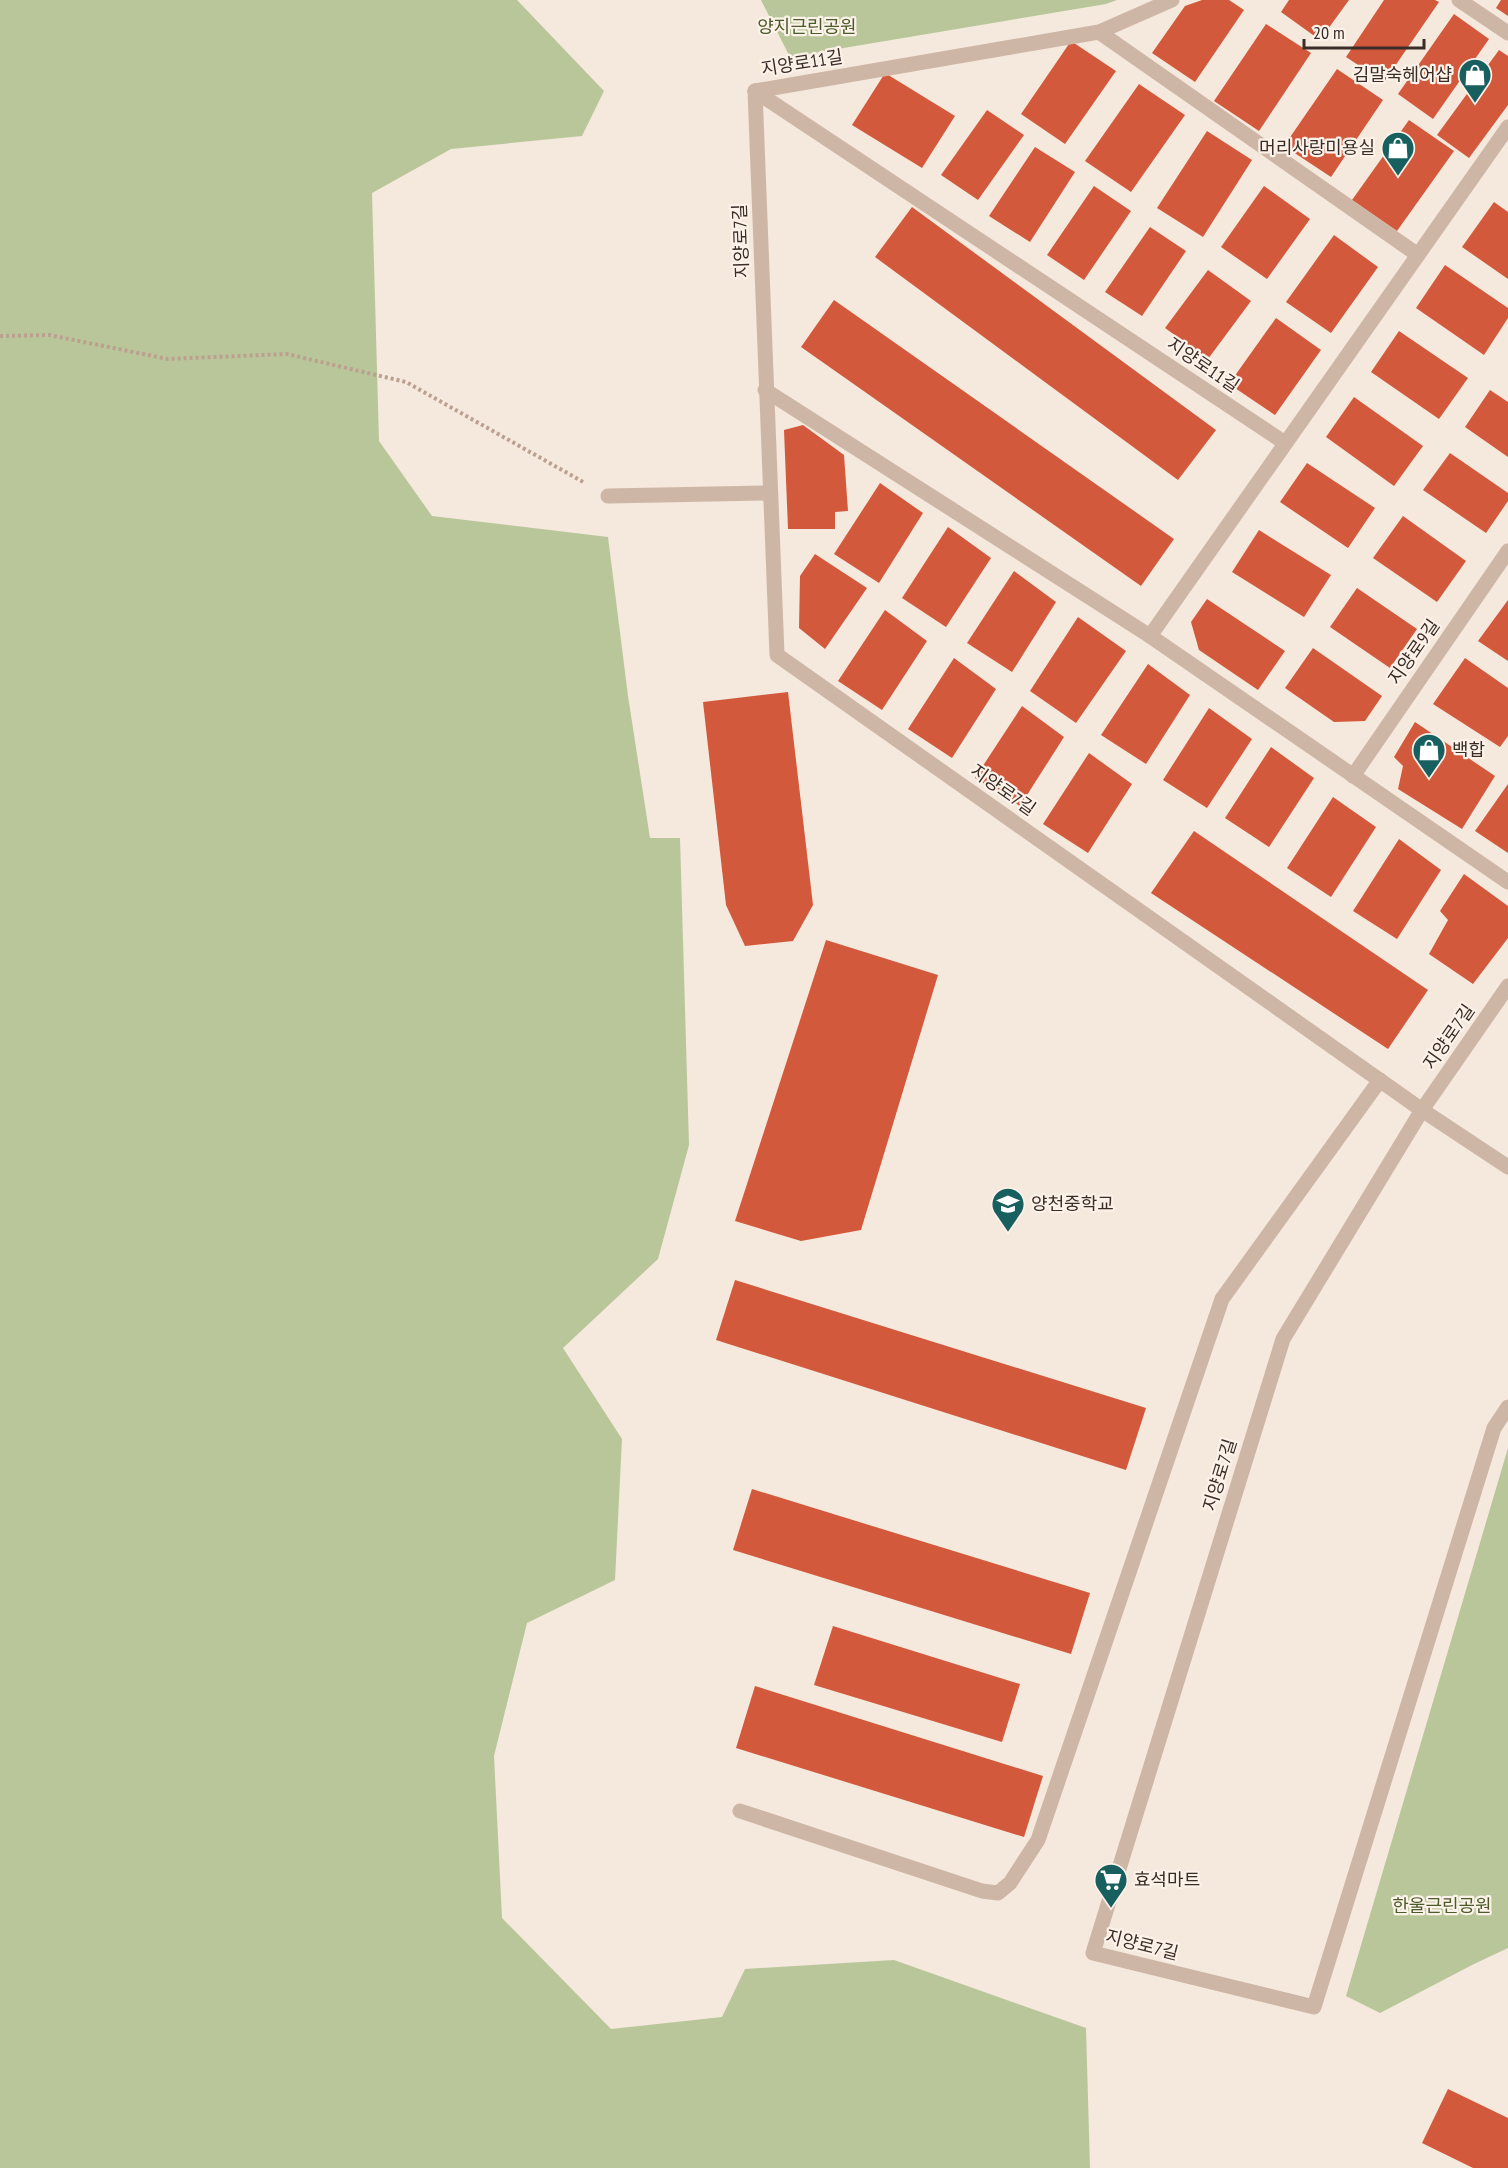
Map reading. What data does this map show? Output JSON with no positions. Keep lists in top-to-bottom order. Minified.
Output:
{"streets":{"street":["지양로11길","지양로7길","지양로9길"]},"crossings":[["지양로11길","지양로7길"]],"parks":["양지근린공원","한울근린공원"],"places":{"shop":["김말숙헤어샵","머리사랑미용실","백합"],"school or university":["양천중학교"],"supermarket":["효석마트"]},"scale_bar":"20 m"}
